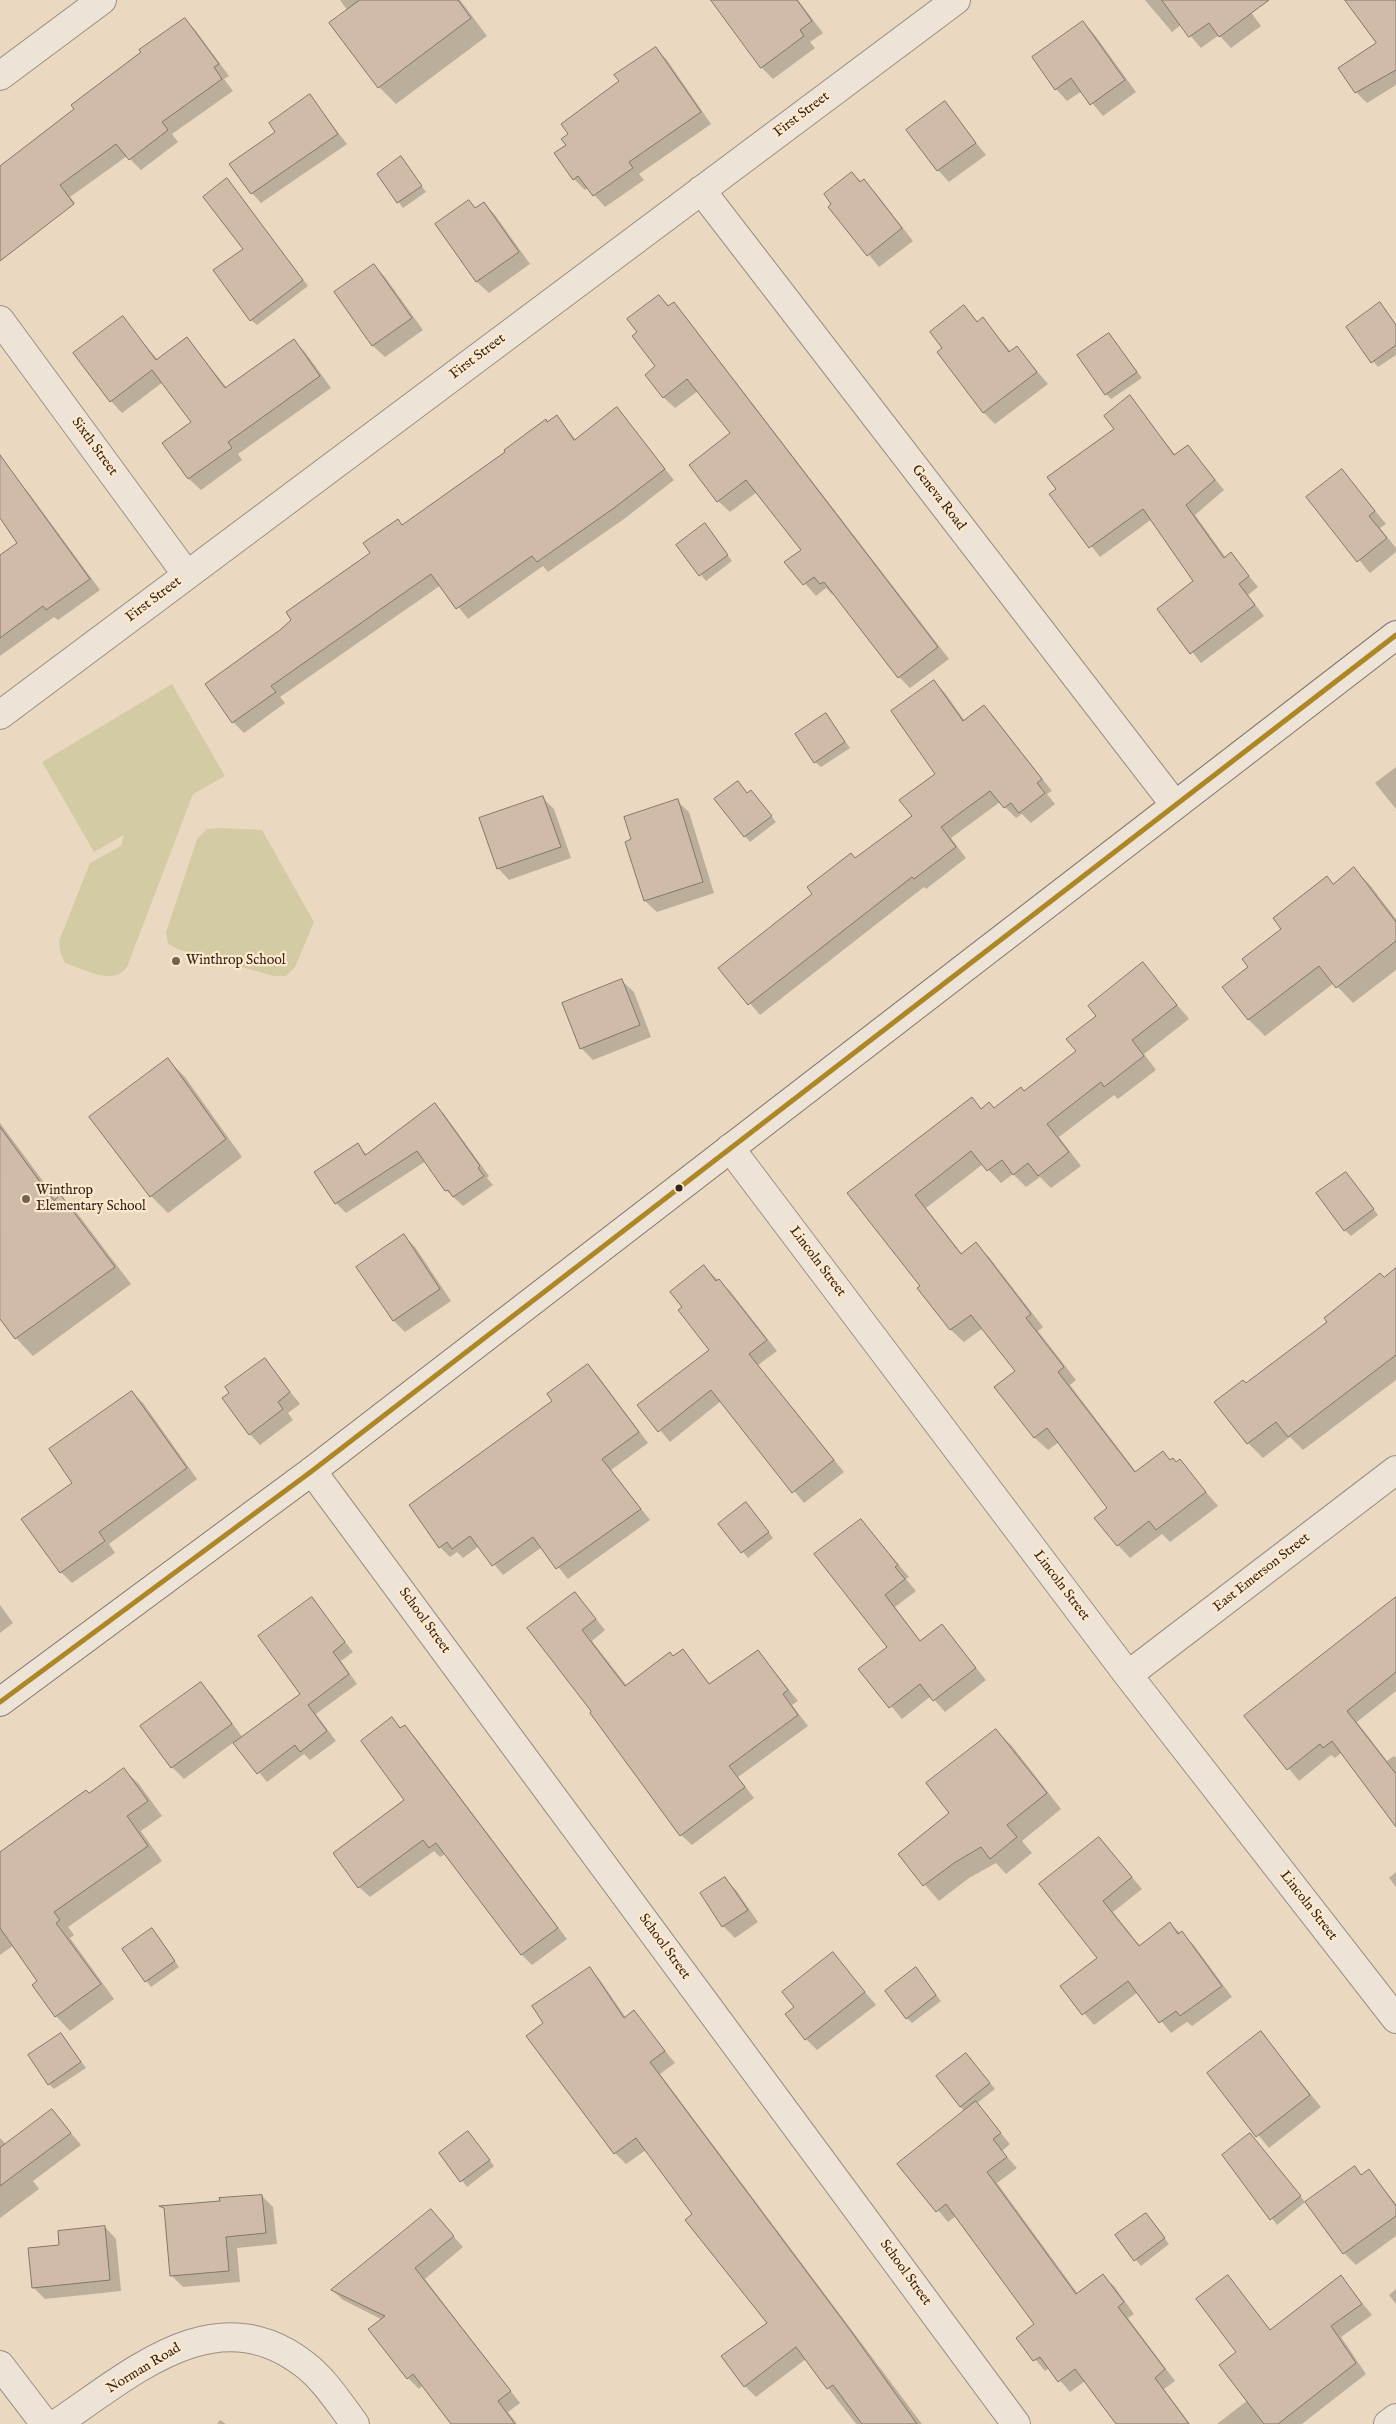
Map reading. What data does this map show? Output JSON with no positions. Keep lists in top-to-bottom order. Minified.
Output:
{"streets":{"street":["First Street","Sixth Street","Geneva Road","Lincoln Street","East Emerson Street","School Street","Norman Road"]},"crossings":[["First Street","Sixth Street"],["First Street","Geneva Road"],["Lincoln Street","East Emerson Street"]],"places":["Winthrop School","Winthrop Elementary School"]}
